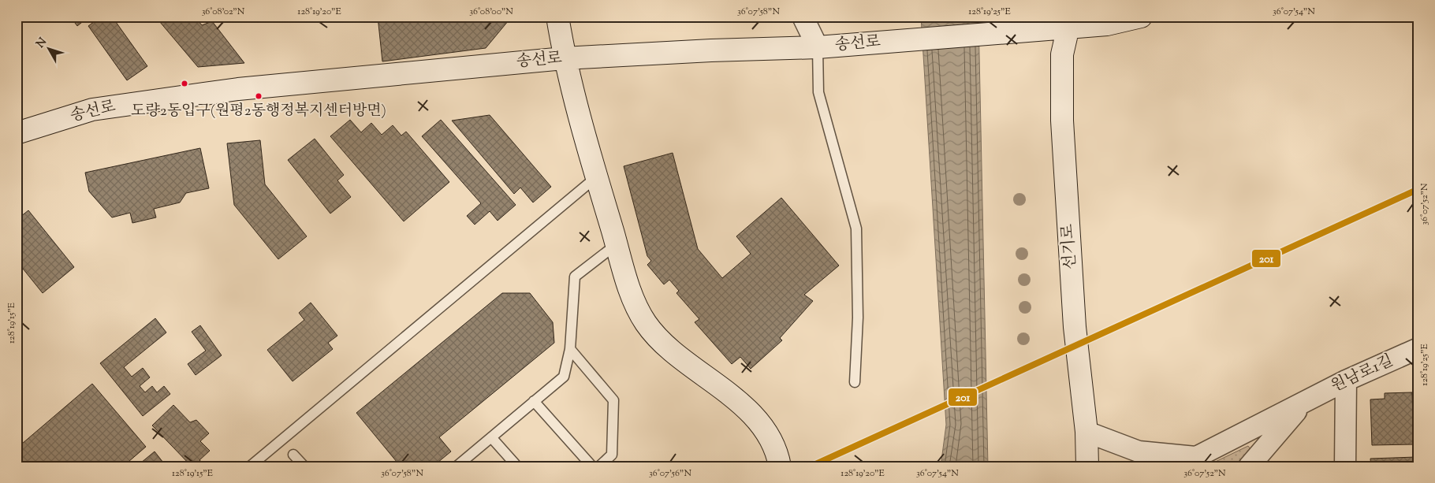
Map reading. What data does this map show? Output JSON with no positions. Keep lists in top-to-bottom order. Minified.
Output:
{"streets":{"main road":["송선로","선기로"],"street":["원남로1길"]},"crossings":[["송선로","선기로"]],"places":["도량2동입구(원평2동행정복지센터방면)"],"lines":["transit line 201"],"north":"top left","coordinates":["36°08'02\"N","128°19'20\"E","36°08'00\"N","36°07'58\"N","128°19'25\"E","36°07'54\"N","36°07'52\"N","128°19'15\"E","36°07'56\"N"]}
